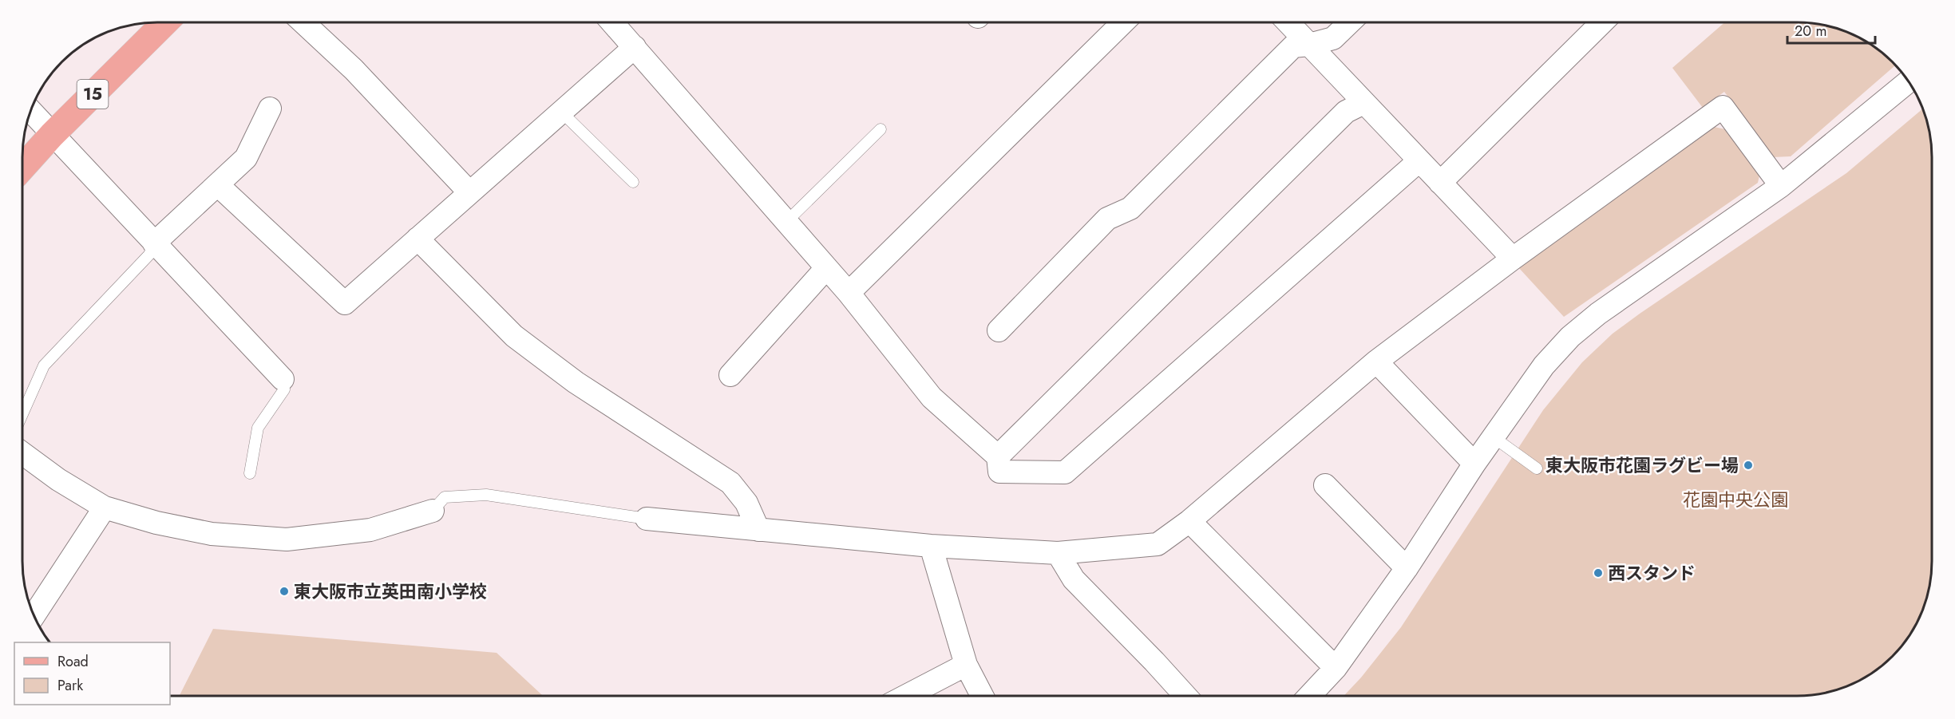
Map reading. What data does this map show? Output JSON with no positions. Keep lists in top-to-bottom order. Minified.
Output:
{"streets":{"main road":["15"]},"parks":["花園中央公園"],"places":["東大阪市花園ラグビー場","西スタンド","東大阪市立英田南小学校"],"legend":["Road","Park"],"scale_bar":"20 m"}
